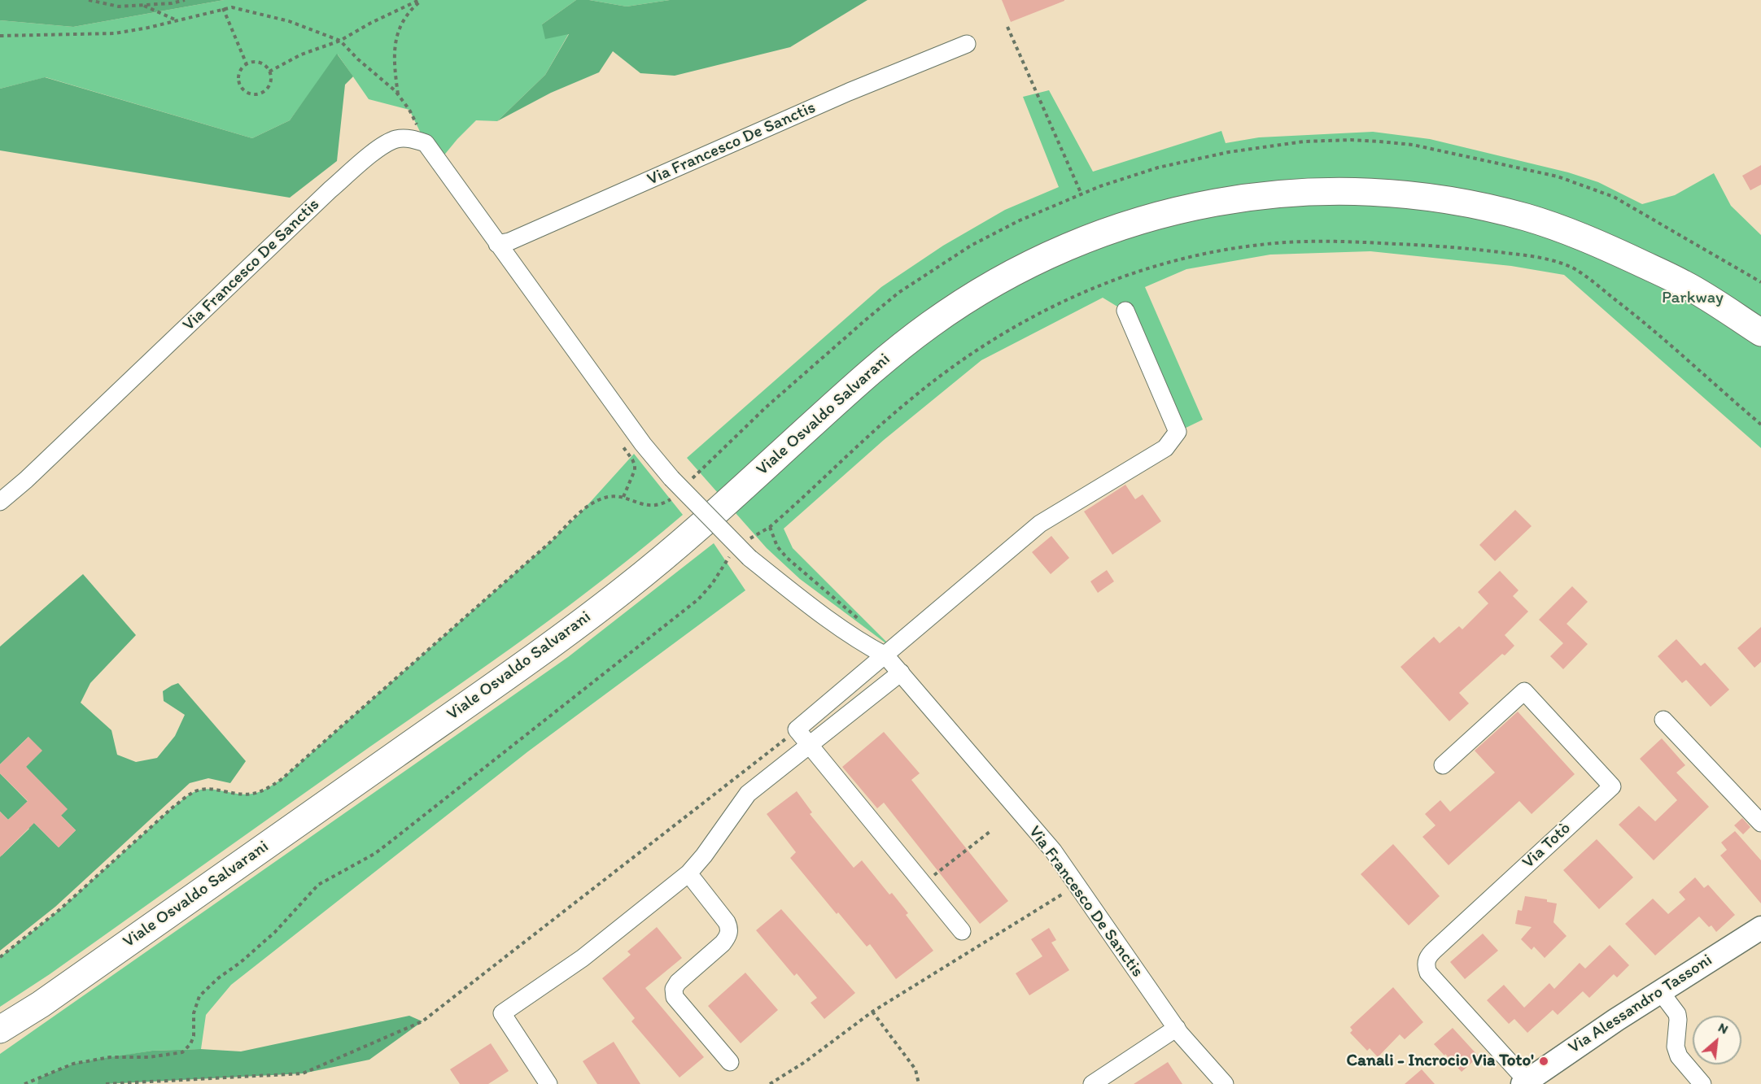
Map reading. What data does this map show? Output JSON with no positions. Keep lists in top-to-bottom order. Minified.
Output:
{"streets":{"main road":["Viale Osvaldo Salvarani"],"street":["Via Francesco De Sanctis","Via Totò","Via Alessandro Tassoni"]},"crossings":[["Via Totò","Via Alessandro Tassoni"]],"parks":["Parkway"],"places":["Canali - Incrocio Via Toto'"],"north":"top right"}
